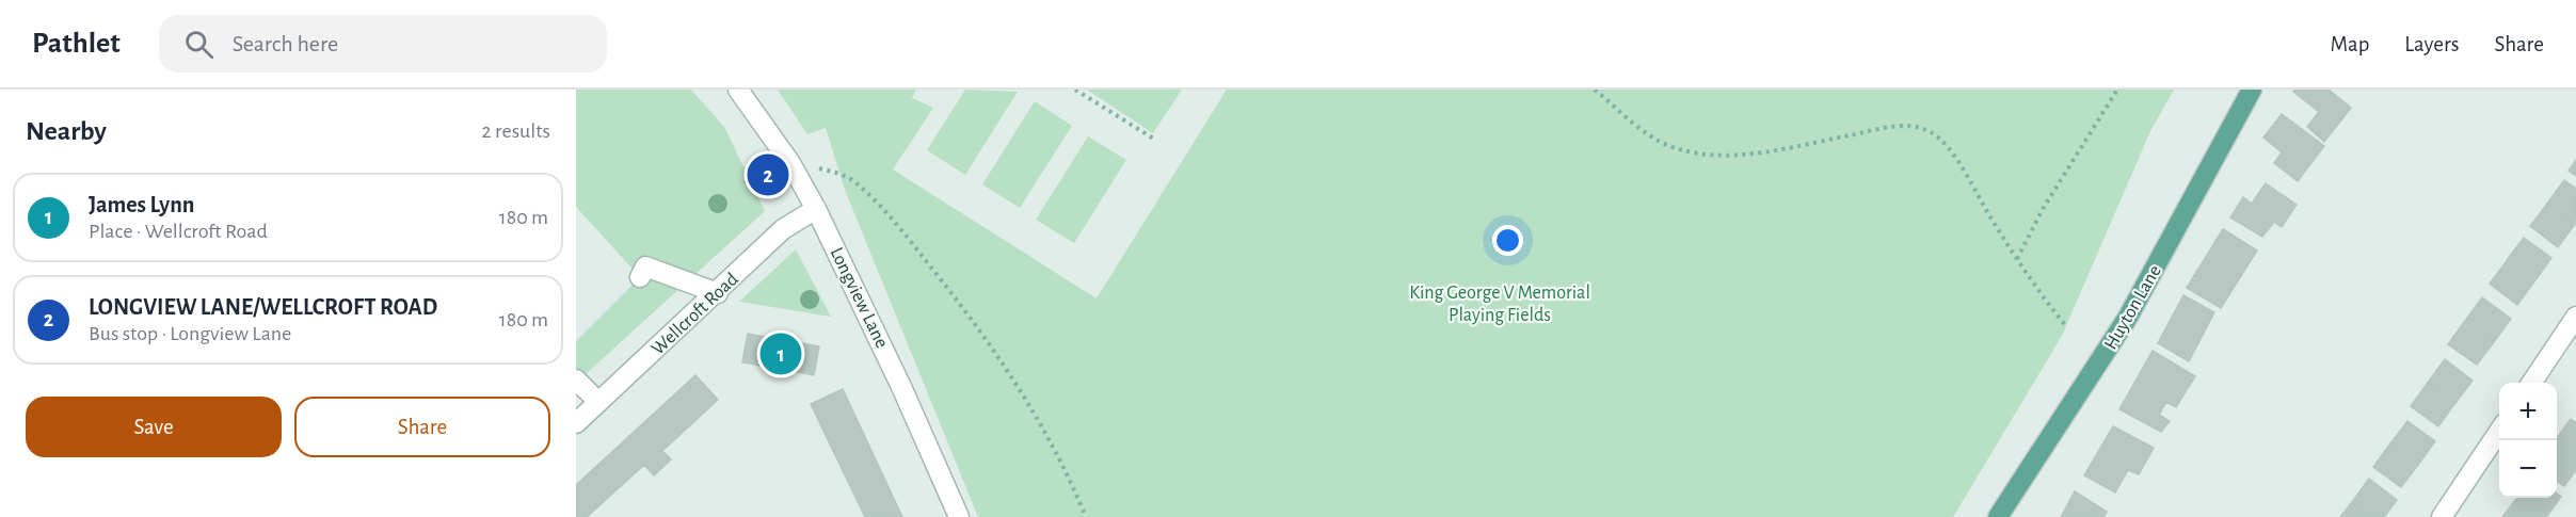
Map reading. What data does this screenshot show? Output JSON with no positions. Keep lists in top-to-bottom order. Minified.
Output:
{"streets":{"main road":["Huyton Lane"],"street":["Longview Lane","Wellcroft Road"]},"crossings":[["Longview Lane","Wellcroft Road"]],"parks":["King George V Memorial Playing Fields"],"page":{"header":"Pathlet","search":"Search here","nav":["Map","Layers","Share"],"heading":["Nearby","2 results"],"pins":["2","1"],"list":[{"mark":"1","name":"James Lynn","note":"Place · Wellcroft Road","value":"180 m"},{"mark":"2","name":"LONGVIEW LANE/WELLCROFT ROAD","note":"Bus stop · Longview Lane","value":"180 m"}],"buttons":["Save","Share"],"map_buttons":["+","−"]}}
